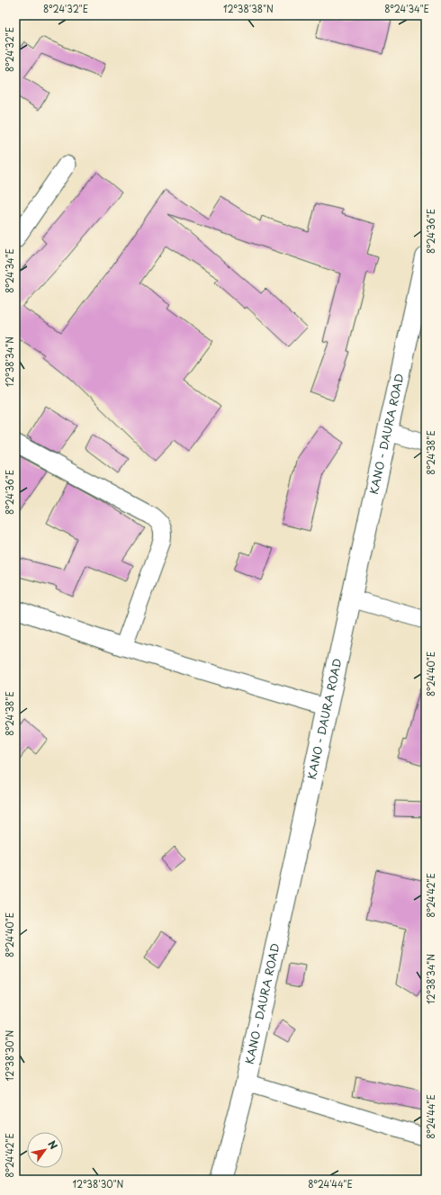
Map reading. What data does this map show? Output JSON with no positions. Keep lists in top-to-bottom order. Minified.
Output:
{"streets":{"highway":["KANO - DAURA ROAD"]},"north":"top right","coordinates":["8°24'32\"E","12°38'38\"N","8°24'34\"E","8°24'36\"E","12°38'34\"N","8°24'38\"E","8°24'40\"E","8°24'42\"E","12°38'30\"N","8°24'44\"E"]}
